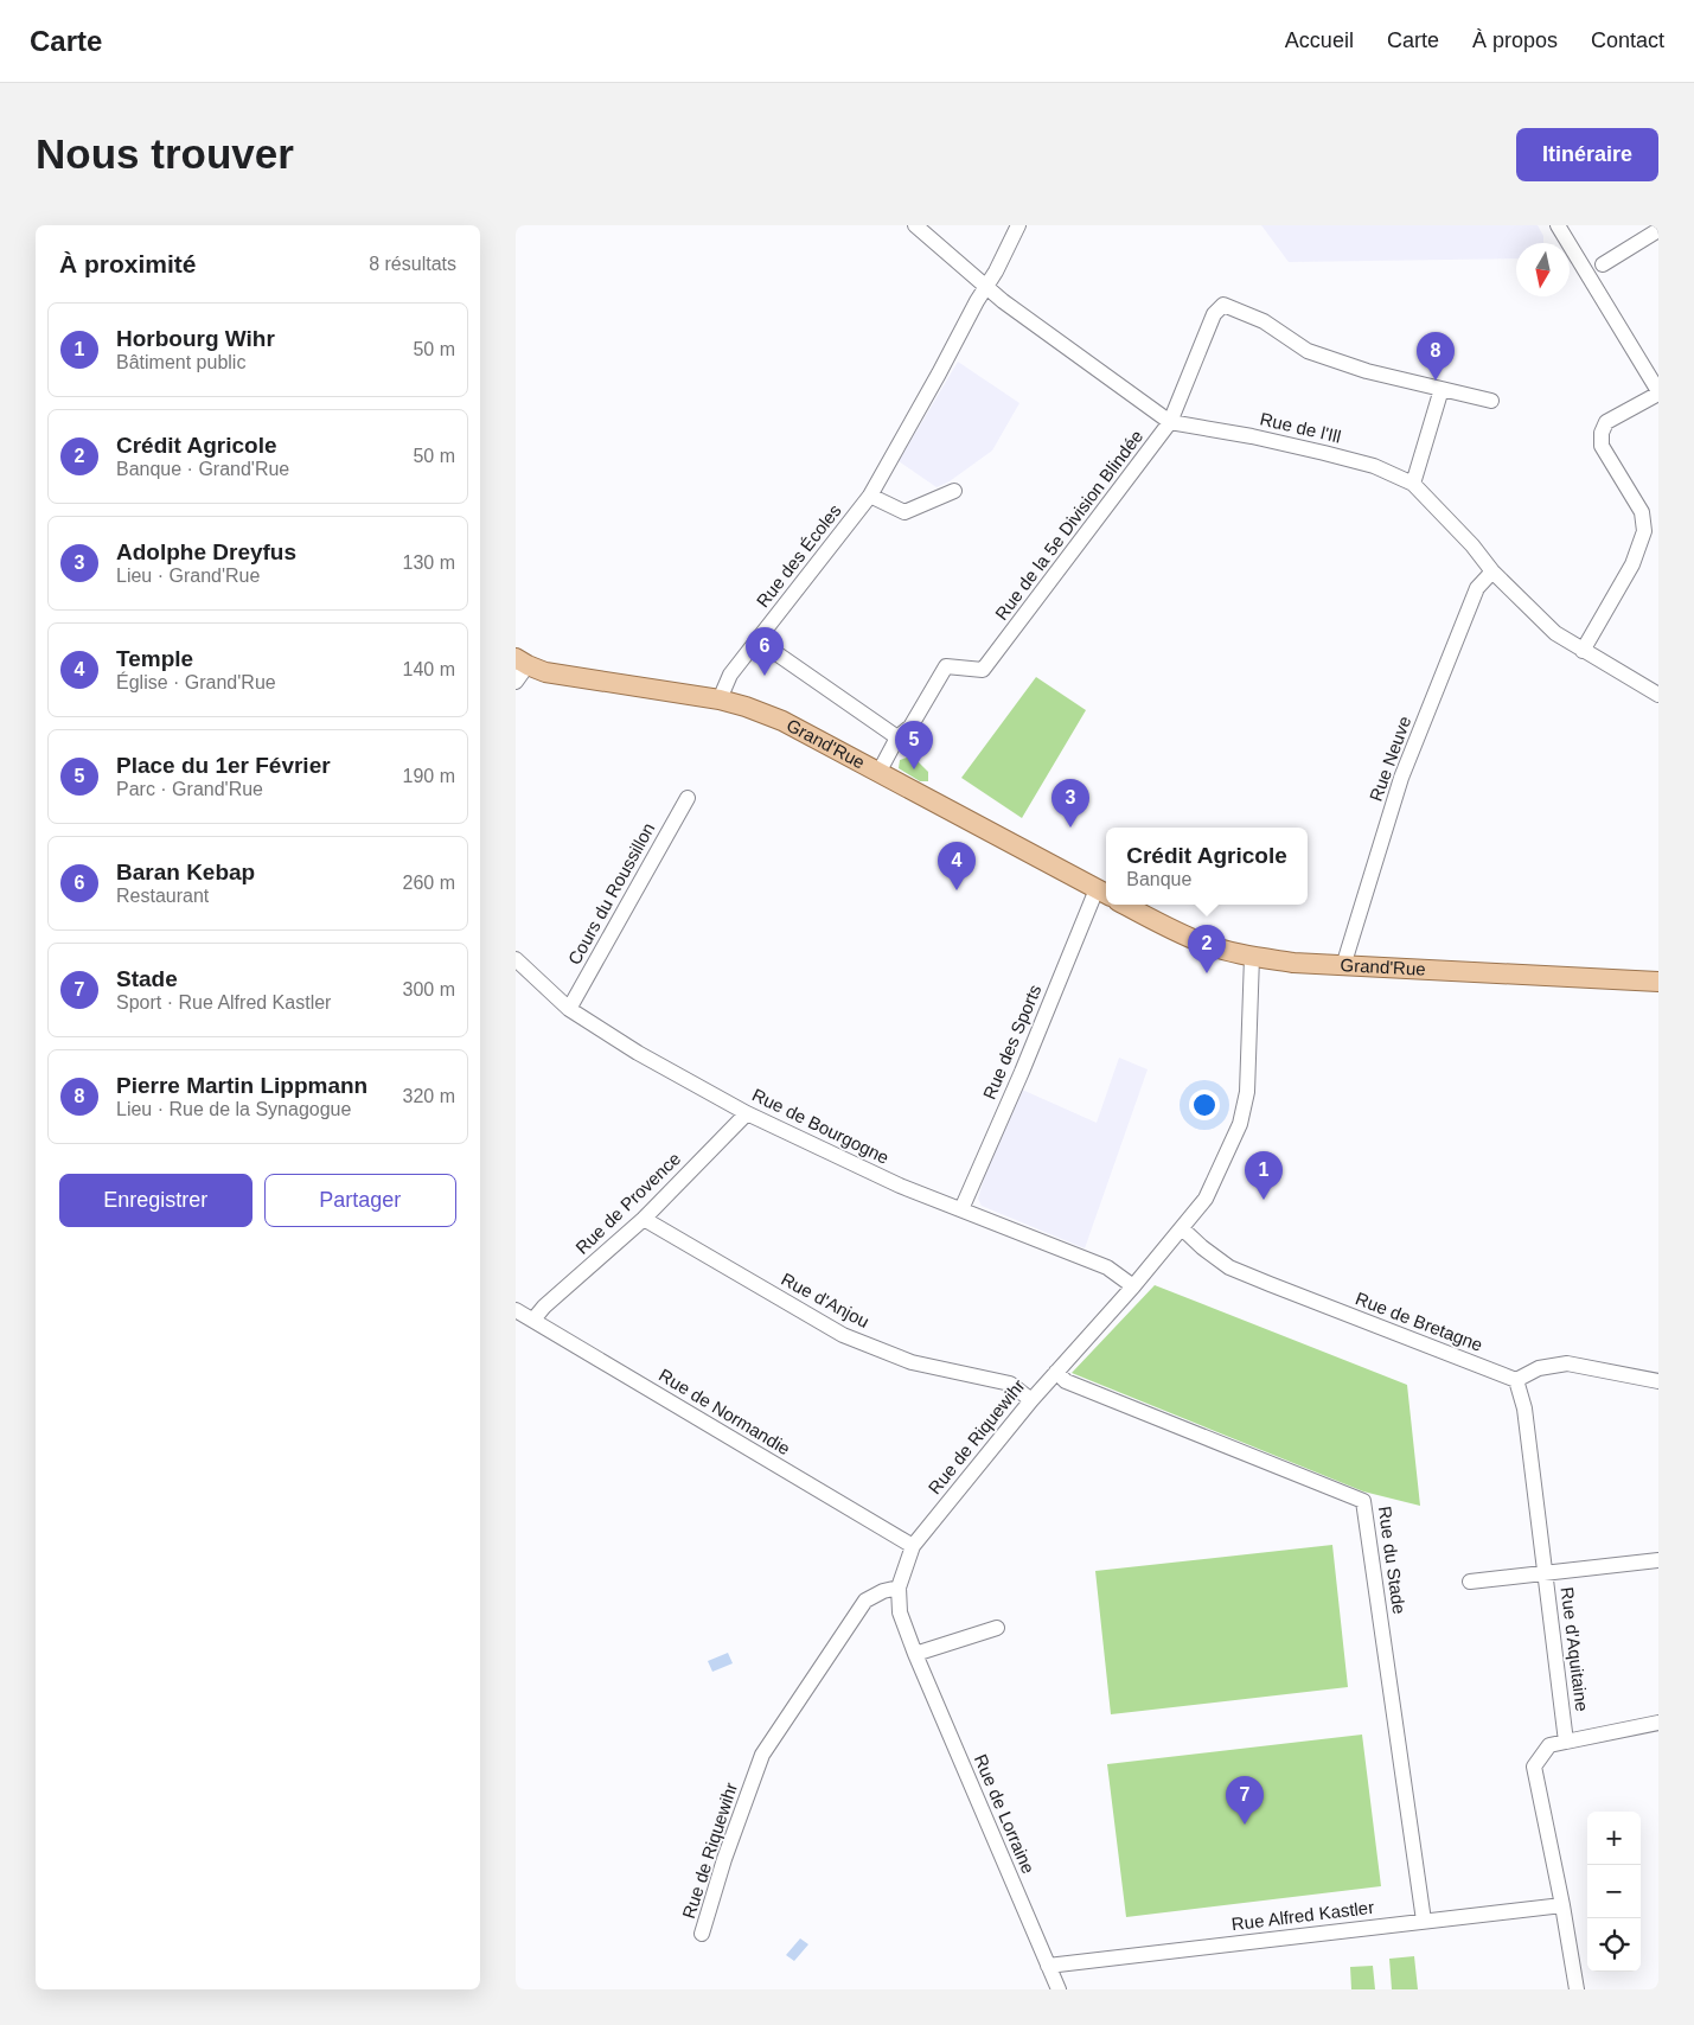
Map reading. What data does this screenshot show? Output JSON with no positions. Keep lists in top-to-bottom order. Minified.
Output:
{"streets":{"main road":["Grand'Rue"],"street":["Rue de l'Ill","Rue de la 5e Division Blindée","Rue des Écoles","Rue Neuve","Cours du Roussillon","Rue des Sports","Rue de Bourgogne","Rue de Provence","Rue d'Anjou","Rue de Bretagne","Rue de Normandie","Rue de Riquewihr","Rue du Stade","Rue d'Aquitaine","Rue de Lorraine","Rue Alfred Kastler"]},"crossings":[["Rue de l'Ill","Rue de la 5e Division Blindée"],["Rue de l'Ill","Rue des Écoles"],["Rue de l'Ill","Rue Neuve"],["Rue des Écoles","Grand'Rue"],["Grand'Rue","Rue Neuve"],["Grand'Rue","Rue des Sports"],["Grand'Rue","Rue de Riquewihr"],["Cours du Roussillon","Rue de Bourgogne"],["Rue des Sports","Rue de Bourgogne"],["Rue de Bourgogne","Rue de Provence"],["Rue de Bourgogne","Rue de Riquewihr"],["Rue de Provence","Rue d'Anjou"],["Rue de Provence","Rue de Normandie"],["Rue d'Anjou","Rue de Riquewihr"],["Rue de Bretagne","Rue de Riquewihr"],["Rue de Bretagne","Rue d'Aquitaine"],["Rue de Normandie","Rue de Riquewihr"],["Rue de Riquewihr","Rue du Stade"],["Rue de Riquewihr","Rue de Lorraine"],["Rue du Stade","Rue Alfred Kastler"],["Rue de Lorraine","Rue Alfred Kastler"]],"north":"bottom","page":{"header":"Carte","nav":["Accueil","Carte","À propos","Contact"],"buttons":["Itinéraire",["Enregistrer","Partager"]],"title":"Nous trouver","heading":["À proximité","8 résultats"],"list":[{"mark":"1","name":"Horbourg Wihr","note":"Bâtiment public","value":"50 m"},{"mark":"2","name":"Crédit Agricole","note":"Banque · Grand'Rue","value":"50 m"},{"mark":"3","name":"Adolphe Dreyfus","note":"Lieu · Grand'Rue","value":"130 m"},{"mark":"4","name":"Temple","note":"Église · Grand'Rue","value":"140 m"},{"mark":"5","name":"Place du 1er Février","note":"Parc · Grand'Rue","value":"190 m"},{"mark":"6","name":"Baran Kebap","note":"Restaurant","value":"260 m"},{"mark":"7","name":"Stade","note":"Sport · Rue Alfred Kastler","value":"300 m"},{"mark":"8","name":"Pierre Martin Lippmann","note":"Lieu · Rue de la Synagogue","value":"320 m"}],"pins":["8","6","5","3","4","2","1","7"],"popup":["Crédit Agricole","Banque"],"map_buttons":["+","−"]}}
